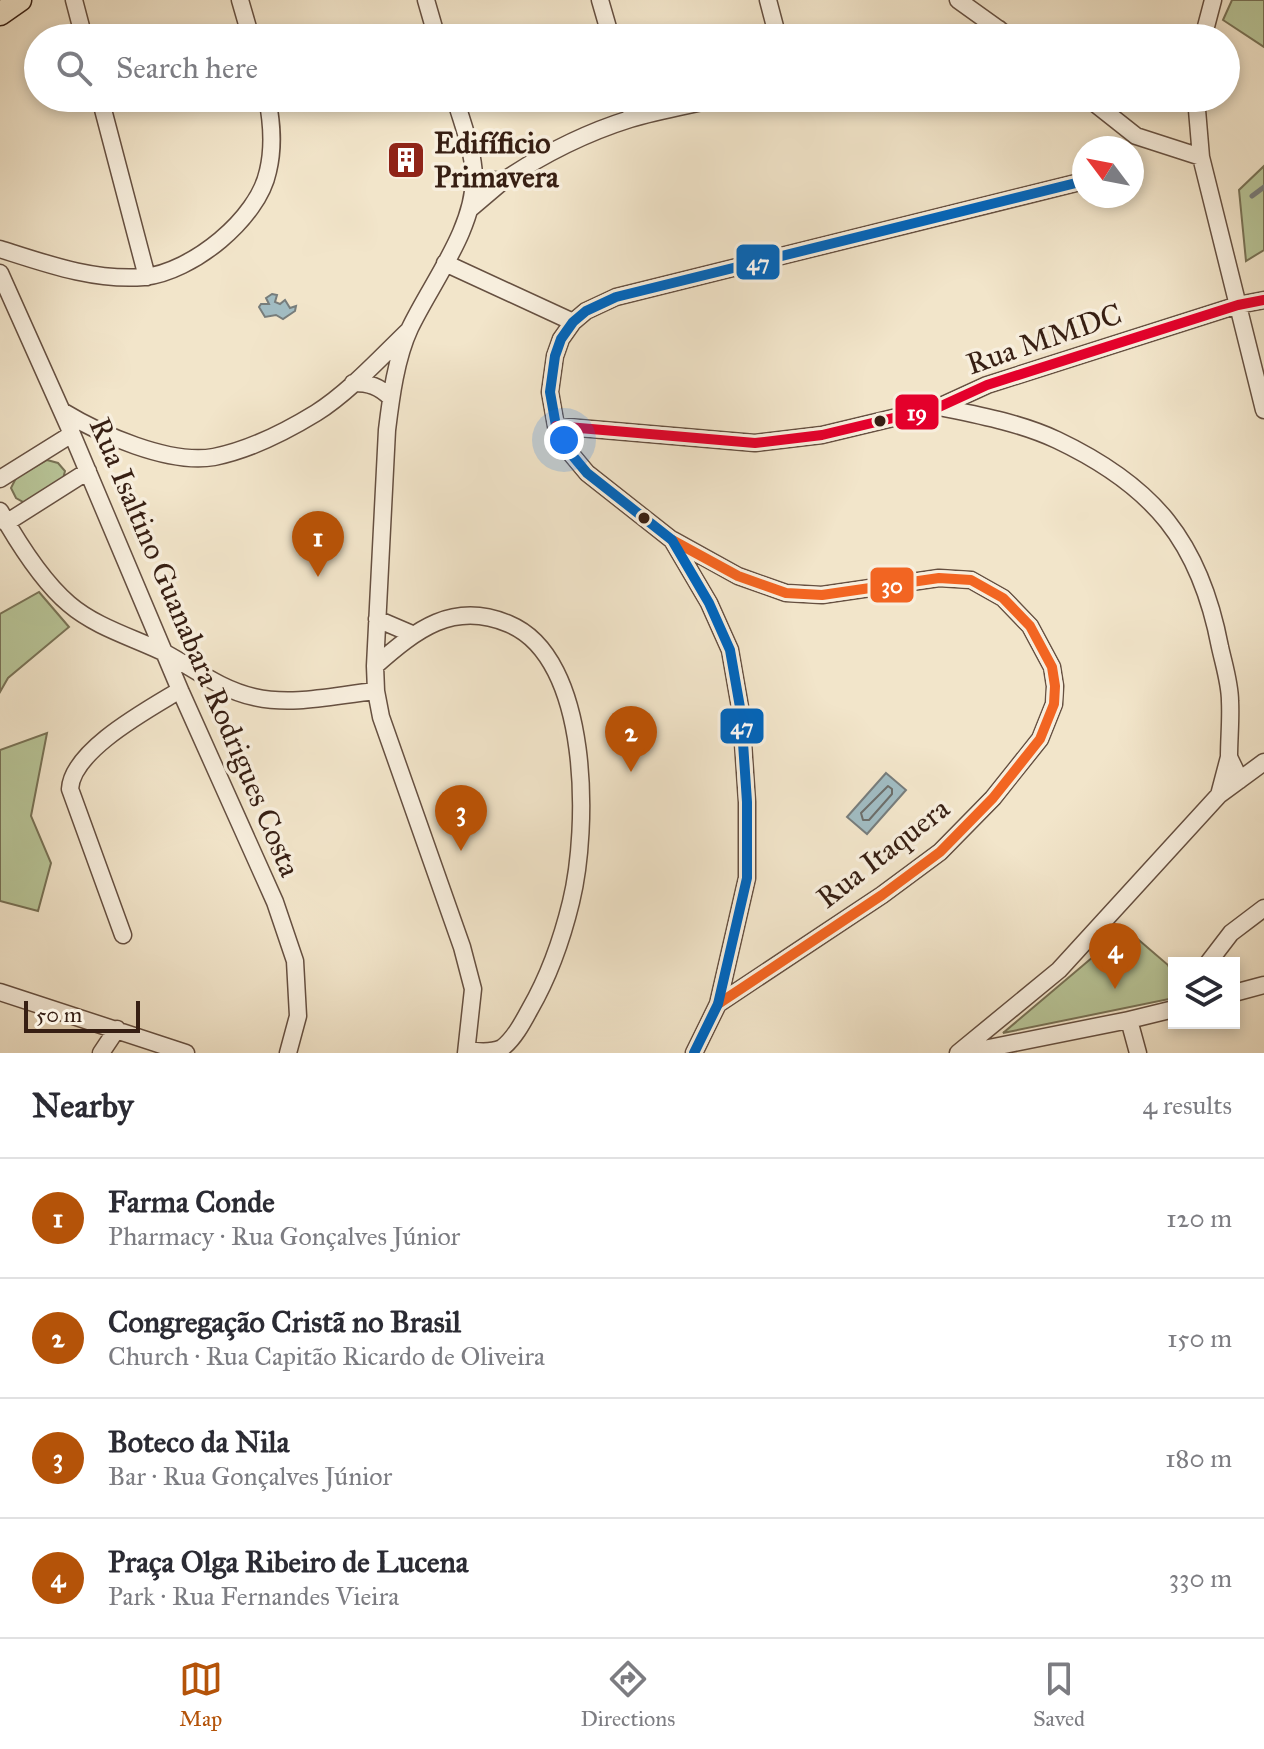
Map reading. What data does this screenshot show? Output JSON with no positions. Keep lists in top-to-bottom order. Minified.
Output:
{"streets":{"street":["Rua MMDC","Rua Isaltino Guanabara Rodrigues Costa","Rua Itaquera"]},"places":{"building":["Edifíficio Primavera"]},"lines":["transit line 47","transit line 19","transit line 30"],"scale_bar":"50 m","north":"top left","page":{"search":"Search here","pins":["1","2","3","4"],"scale":"50 m","heading":["Nearby","4 results"],"list":[{"mark":"1","name":"Farma Conde","note":"Pharmacy · Rua Gonçalves Júnior","value":"120 m"},{"mark":"2","name":"Congregação Cristã no Brasil","note":"Church · Rua Capitão Ricardo de Oliveira","value":"150 m"},{"mark":"3","name":"Boteco da Nila","note":"Bar · Rua Gonçalves Júnior","value":"180 m"},{"mark":"4","name":"Praça Olga Ribeiro de Lucena","note":"Park · Rua Fernandes Vieira","value":"330 m"}],"nav":["Map","Directions","Saved"]}}
